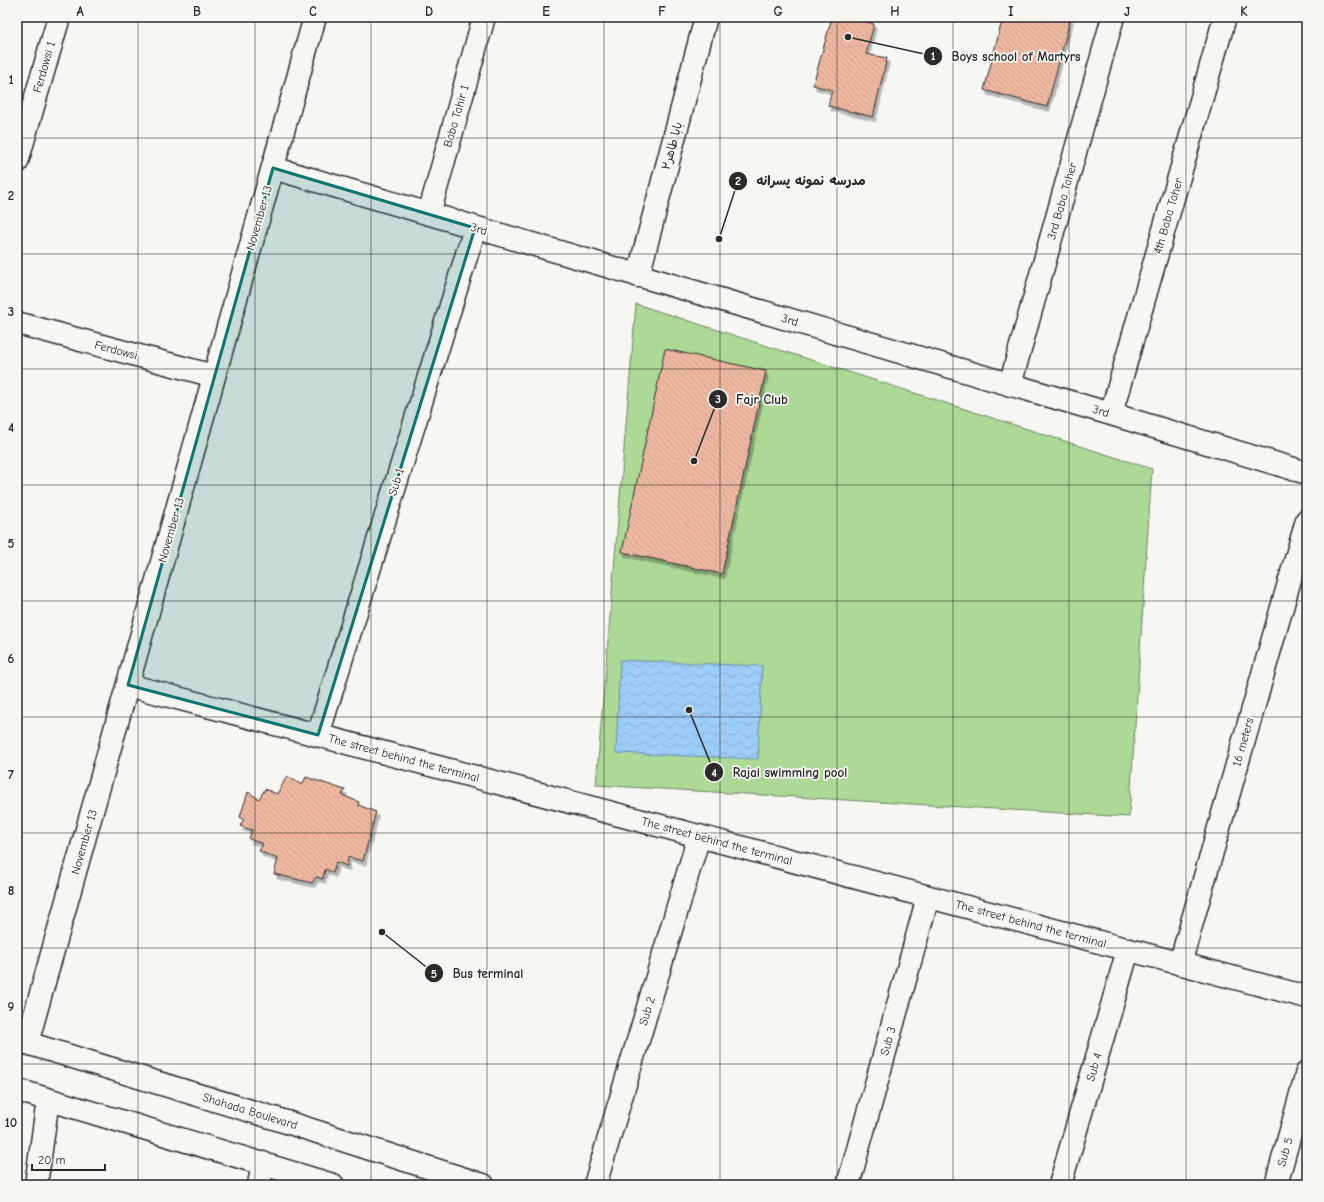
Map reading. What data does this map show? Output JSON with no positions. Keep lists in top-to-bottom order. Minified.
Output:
{"streets":{"street":["Ferdowsi 1","Baba Tahir 1","بابا طاهر۲","3rd Baba Taher","4th Baba Taher","November 13","3rd","Ferdowsi","Sub 1","16 meters","The street behind the terminal","Sub 2","Sub 3","Sub 4","Shahada Boulevard","Sub 5"]},"crossings":[["Baba Tahir 1","3rd"],["بابا طاهر۲","3rd"],["3rd Baba Taher","3rd"],["4th Baba Taher","3rd"],["November 13","3rd"],["November 13","Ferdowsi"],["November 13","The street behind the terminal"],["November 13","Shahada Boulevard"],["3rd","Sub 1"],["Sub 1","The street behind the terminal"],["16 meters","The street behind the terminal"],["The street behind the terminal","Sub 2"],["The street behind the terminal","Sub 3"],["The street behind the terminal","Sub 4"]],"places":["Boys school of Martyrs","مدرسه نمونه پسرانه","Fajr Club","Rajai swimming pool","Bus terminal"],"scale_bar":"20 m","grid":{"columns":["A","B","C","D","E","F","G","H","I","J","K"],"rows":["1","2","3","4","5","6","7","8","9","10"]}}
